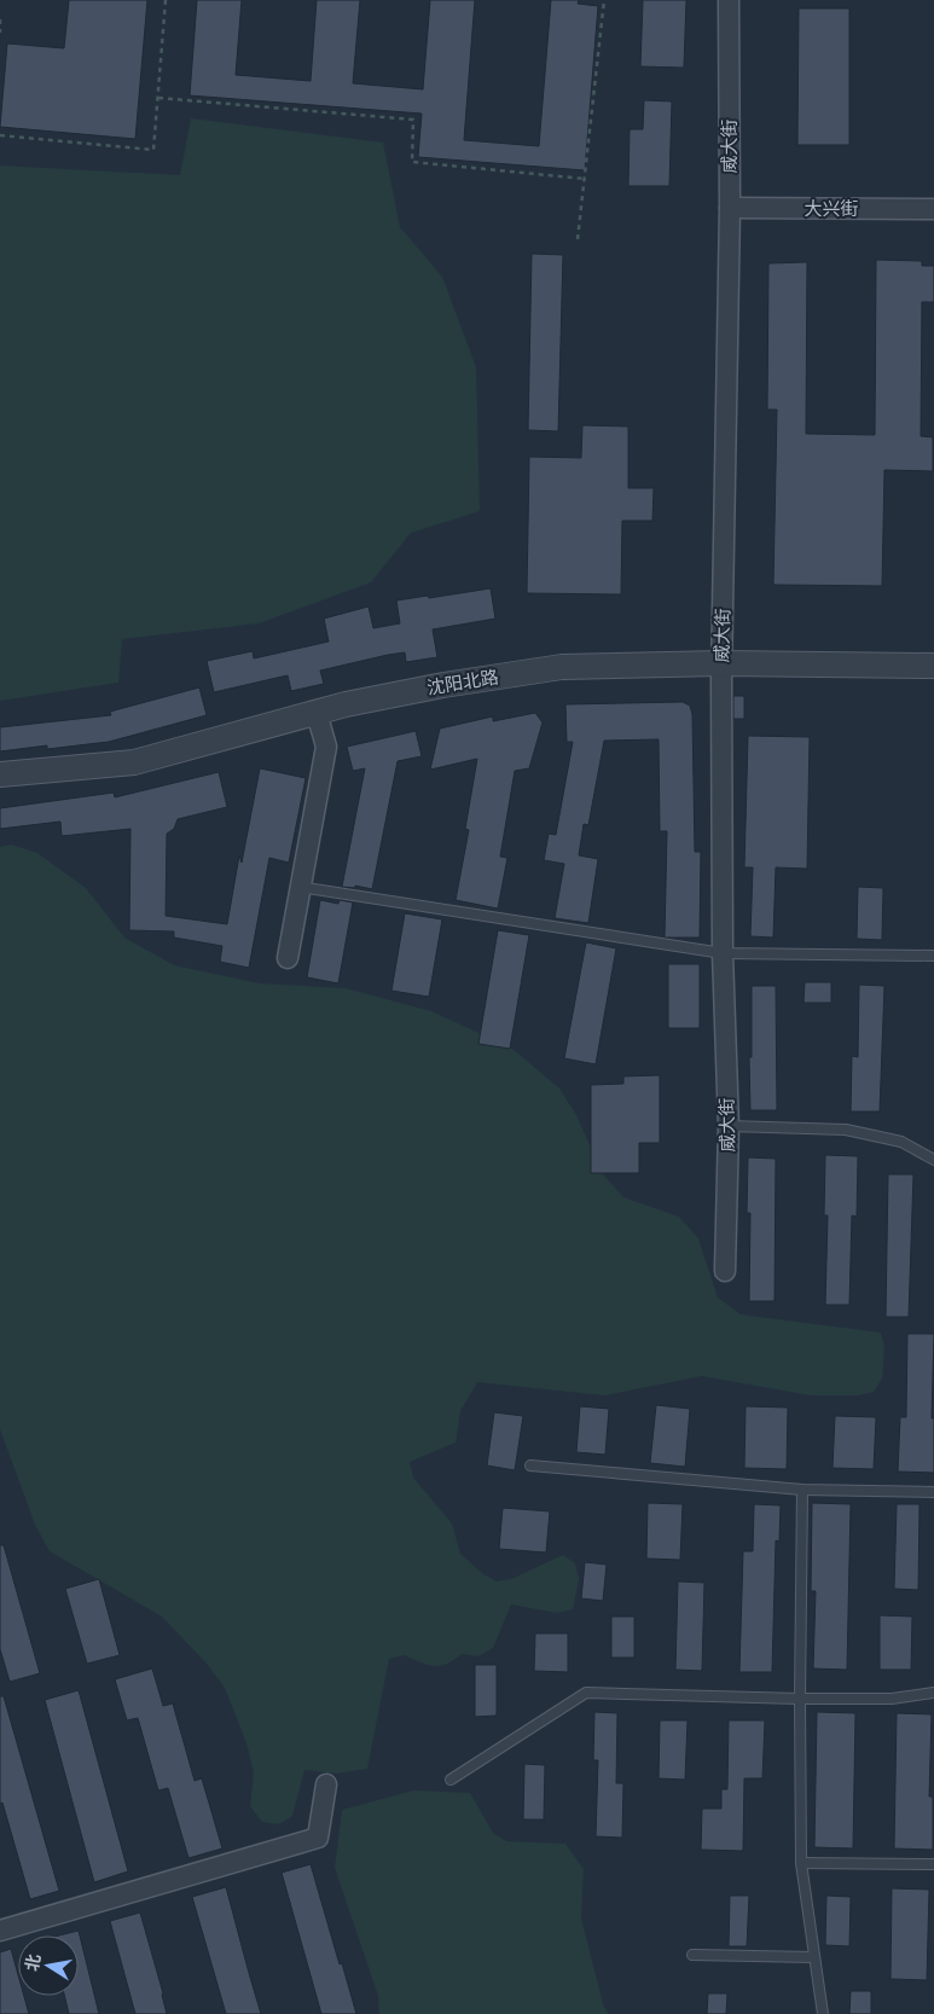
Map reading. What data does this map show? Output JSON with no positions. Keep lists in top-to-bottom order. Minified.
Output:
{"streets":{"street":["威大街","大兴街","沈阳北路"]},"crossings":[["威大街","大兴街"],["威大街","沈阳北路"]],"north":"left"}
